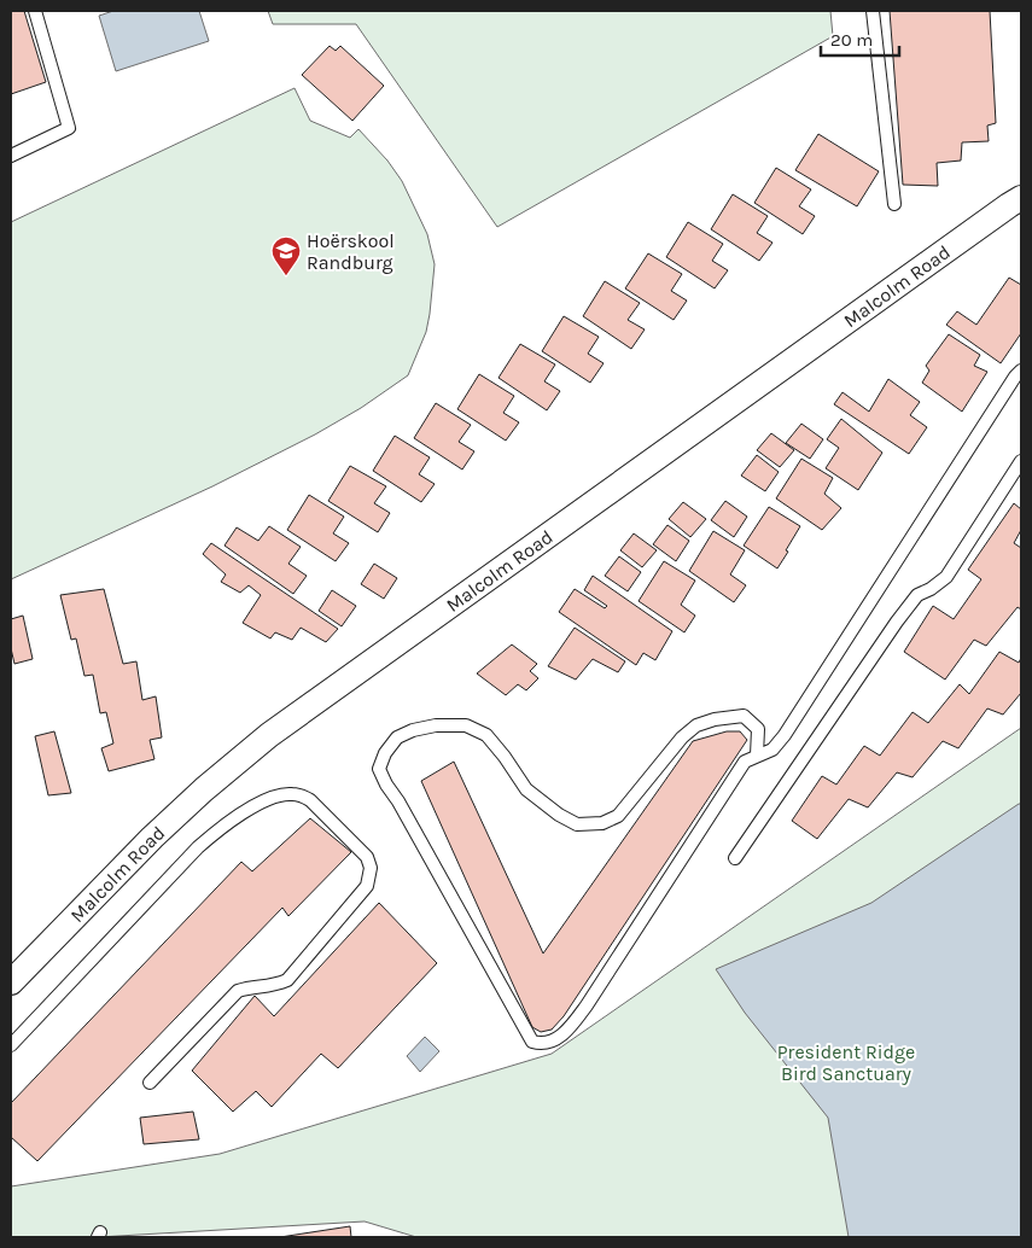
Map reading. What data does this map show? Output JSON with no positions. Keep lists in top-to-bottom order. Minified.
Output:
{"streets":{"street":["Malcolm Road"]},"parks":["President Ridge Bird Sanctuary"],"places":{"school or university":["Hoërskool Randburg"]},"scale_bar":"20 m"}
